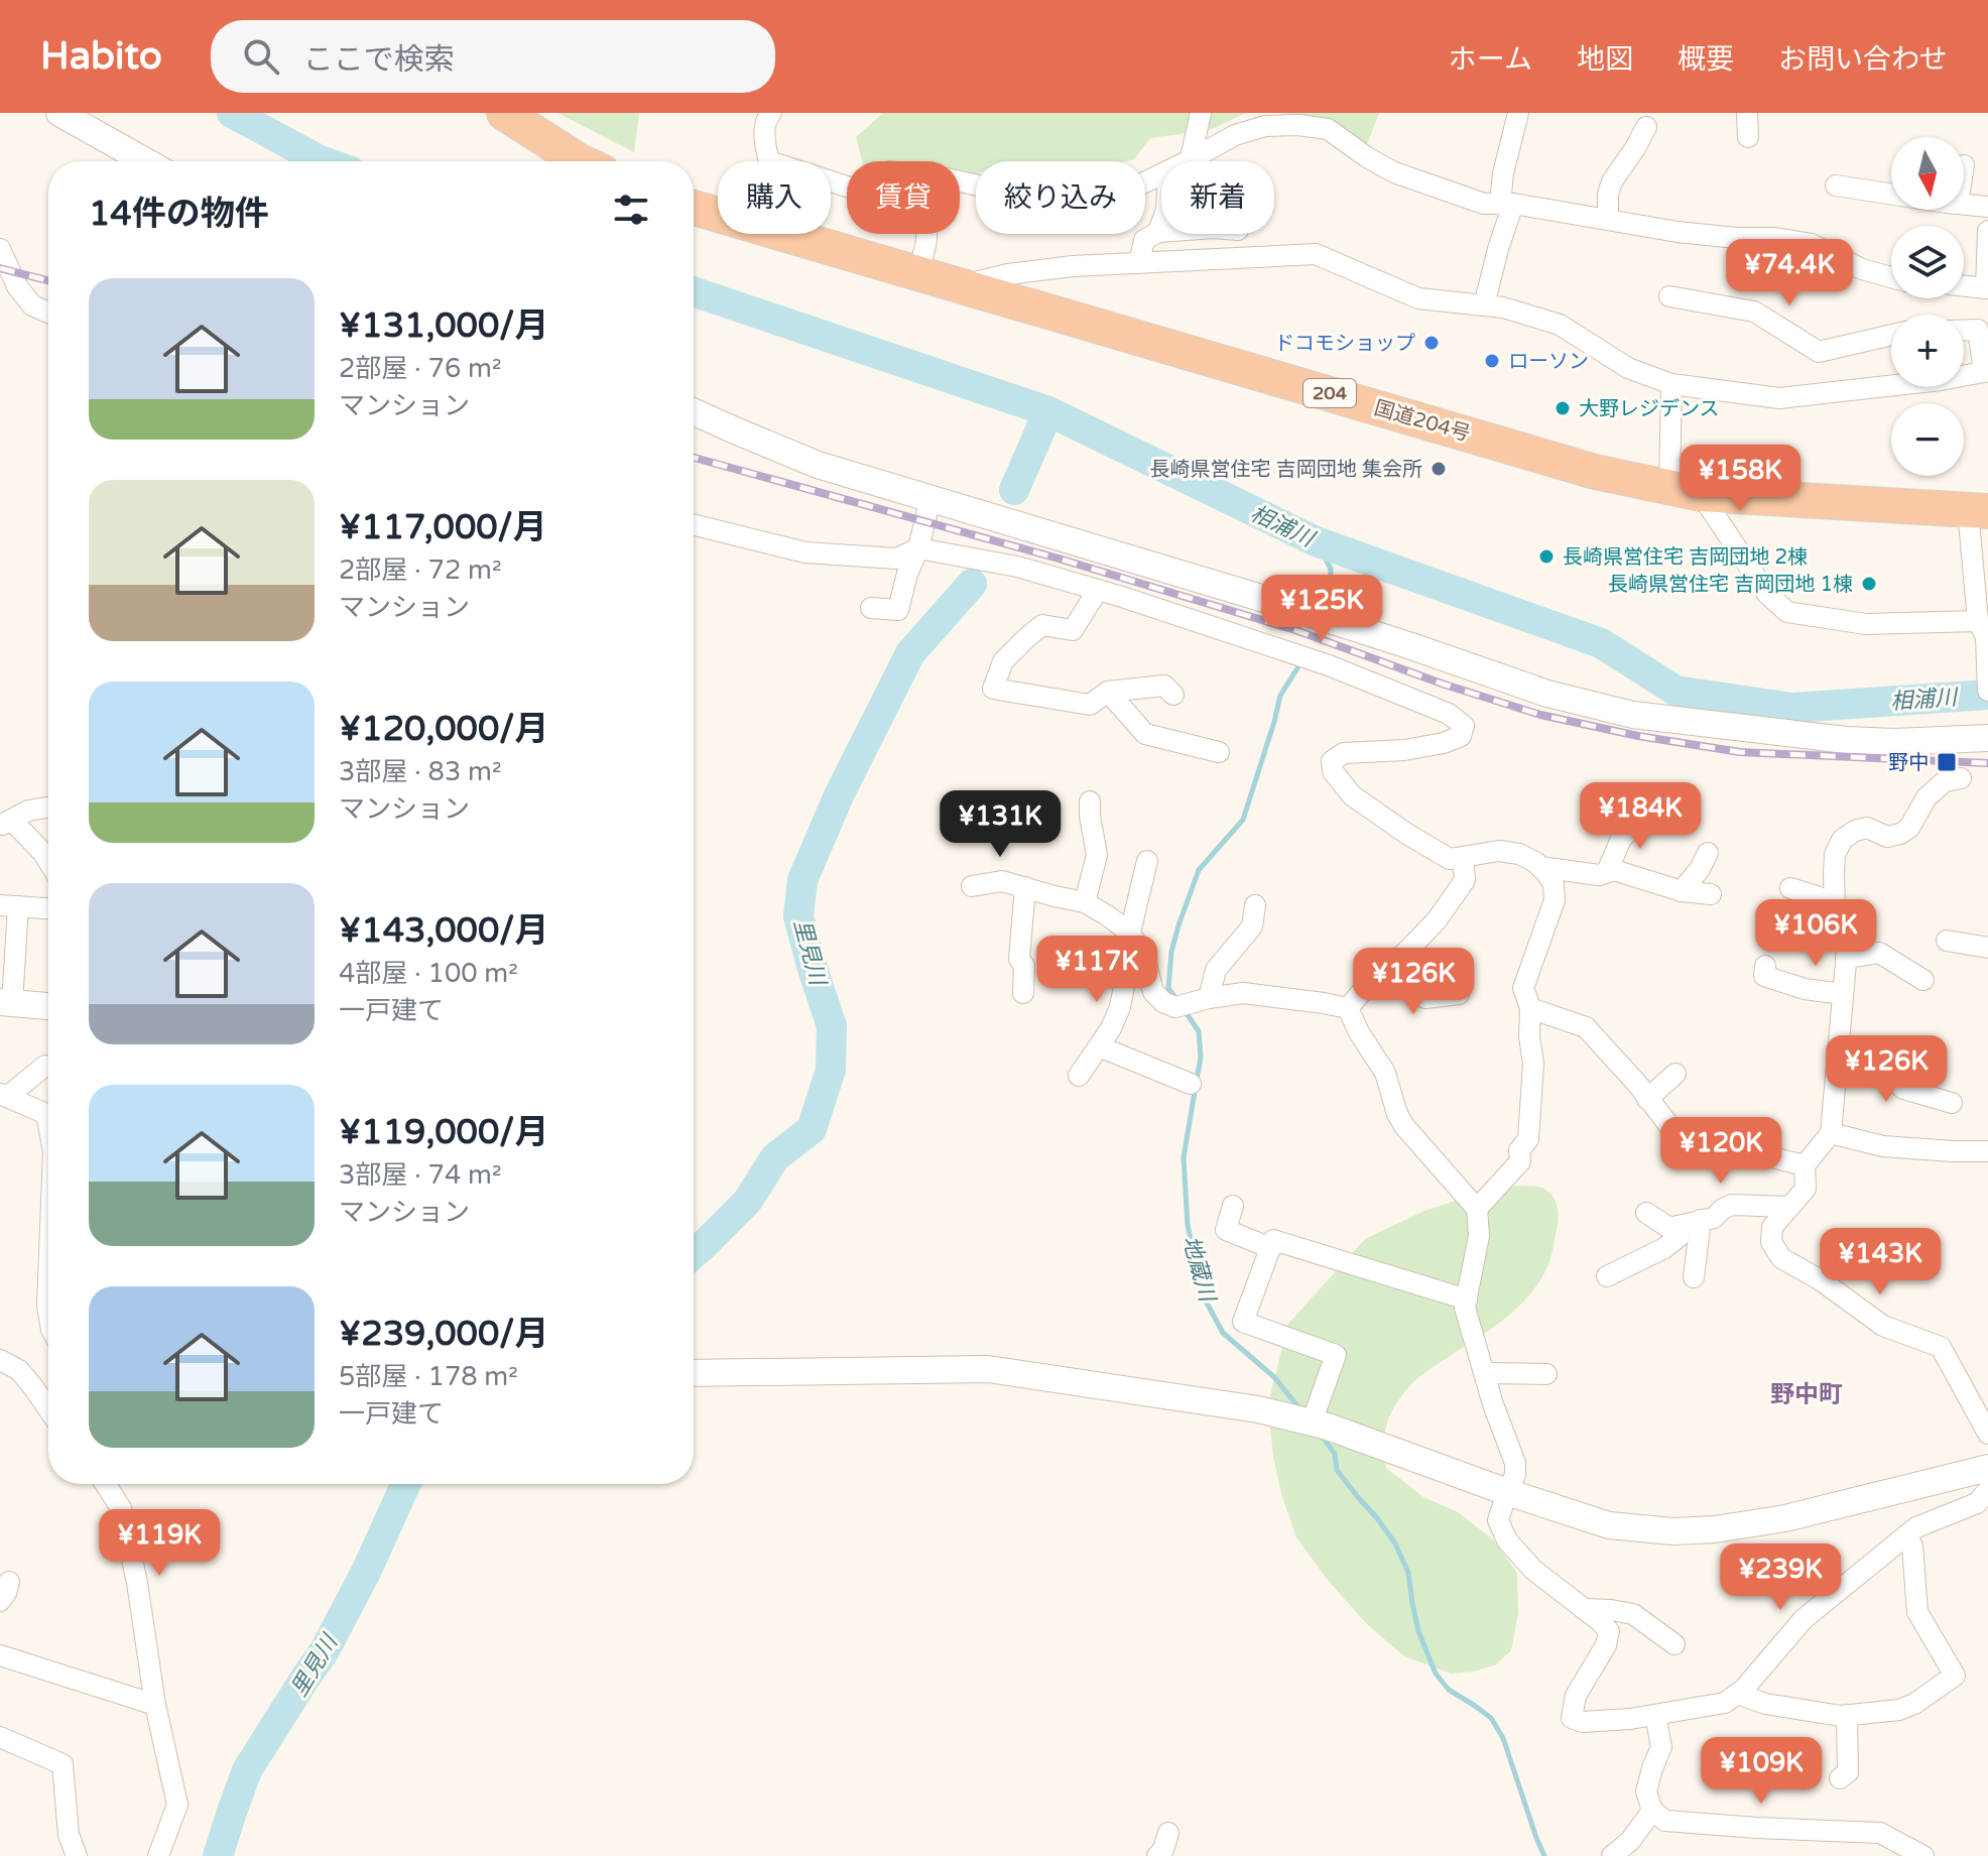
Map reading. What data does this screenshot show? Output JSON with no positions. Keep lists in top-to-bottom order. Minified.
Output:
{"streets":{"highway":["204","国道204号"]},"districts":["野中町"],"water":["相浦川","里見川","地蔵川"],"places":{"other":["ドコモショップ","ローソン","大野レジデンス","長崎県営住宅 吉岡団地 集会所","長崎県営住宅 吉岡団地 2棟","長崎県営住宅 吉岡団地 1棟"],"transit":["野中"]},"north":"bottom","page":{"header":"Habito","search":"ここで検索","nav":["ホーム","地図","概要","お問い合わせ"],"map_buttons":["+","−"],"chip":["購入","賃貸","絞り込み","新着"],"heading":"14件の物件","price":["¥74.4K","¥158K","¥125K","¥184K","¥131K","¥106K","¥117K","¥126K","¥126K","¥120K","¥143K","¥119K","¥239K","¥109K"],"list":[{"name":"¥131,000/月","note":"2部屋 · 76 m² · マンション"},{"name":"¥117,000/月","note":"2部屋 · 72 m² · マンション"},{"name":"¥120,000/月","note":"3部屋 · 83 m² · マンション"},{"name":"¥143,000/月","note":"4部屋 · 100 m² · 一戸建て"},{"name":"¥119,000/月","note":"3部屋 · 74 m² · マンション"},{"name":"¥239,000/月","note":"5部屋 · 178 m² · 一戸建て"}]}}
